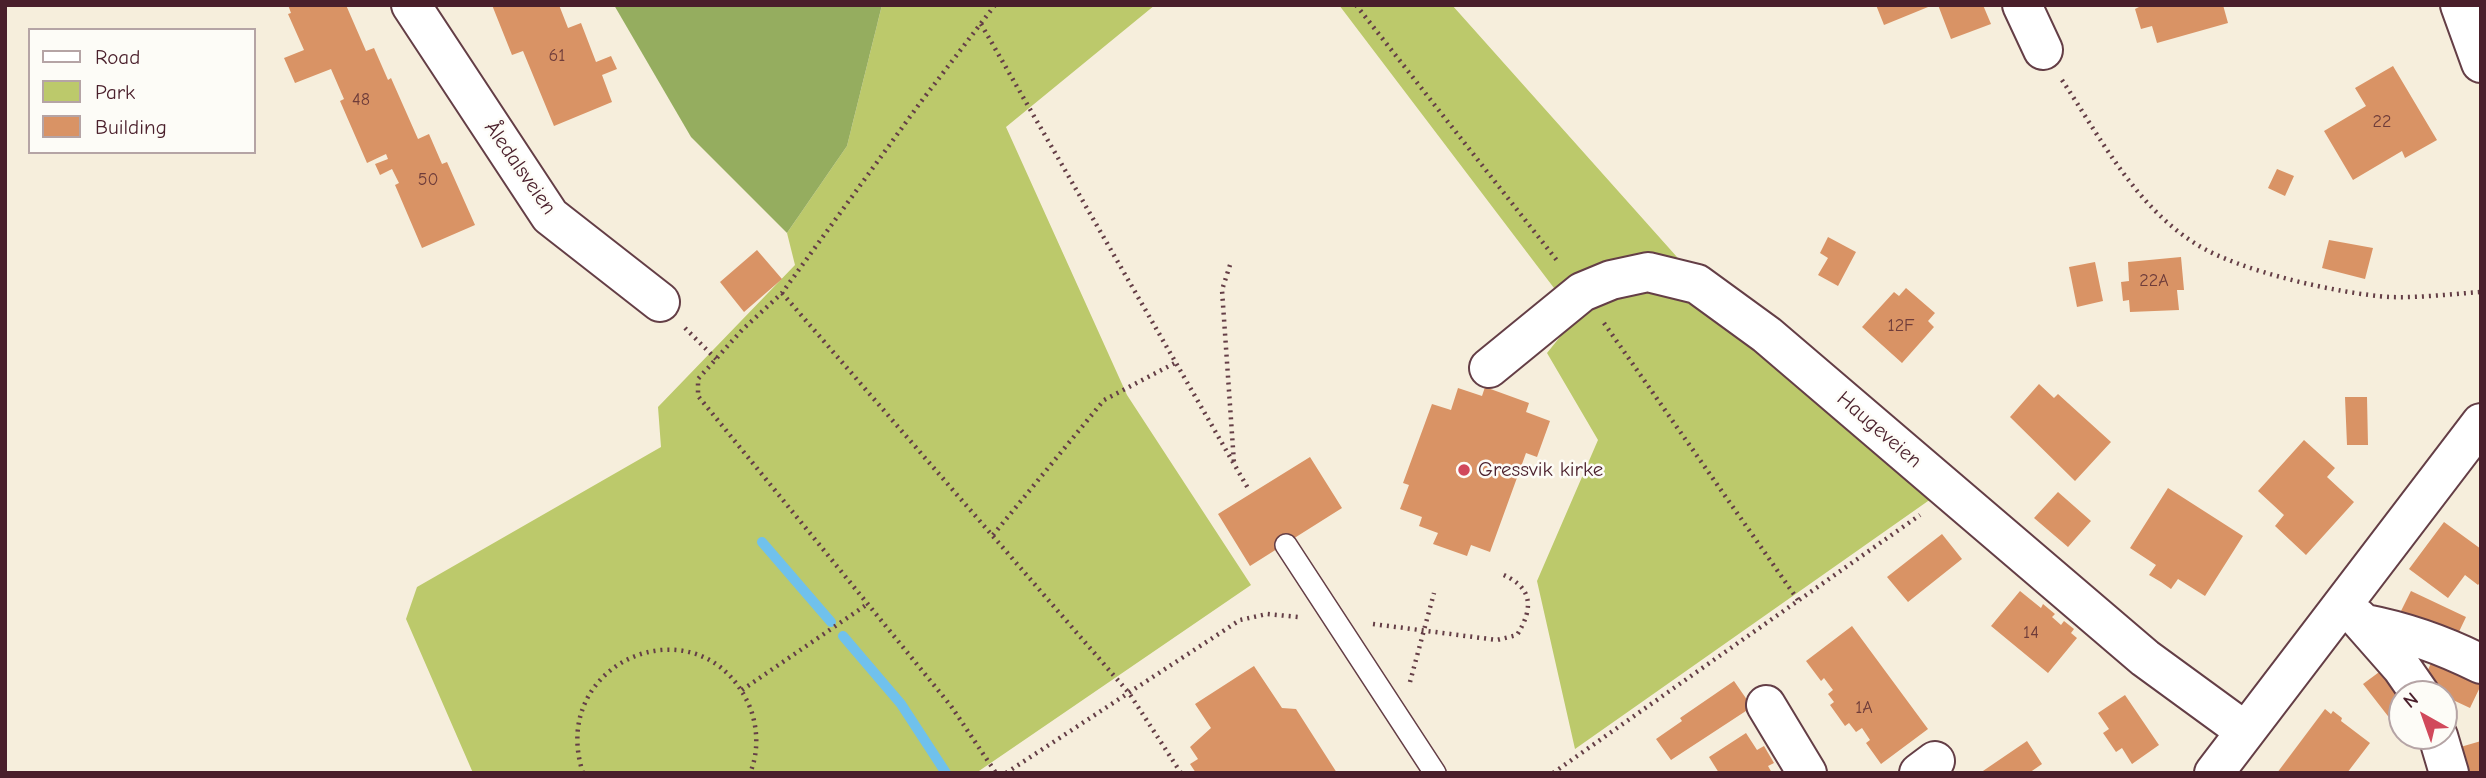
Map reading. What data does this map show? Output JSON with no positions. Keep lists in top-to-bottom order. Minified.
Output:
{"streets":{"street":["Åledalsveien","Haugeveien"]},"places":["Gressvik kirke"],"house_numbers":["61","48","22","50","22A","12F","14","1A"],"legend":["Road","Park","Building"],"north":"top left"}
